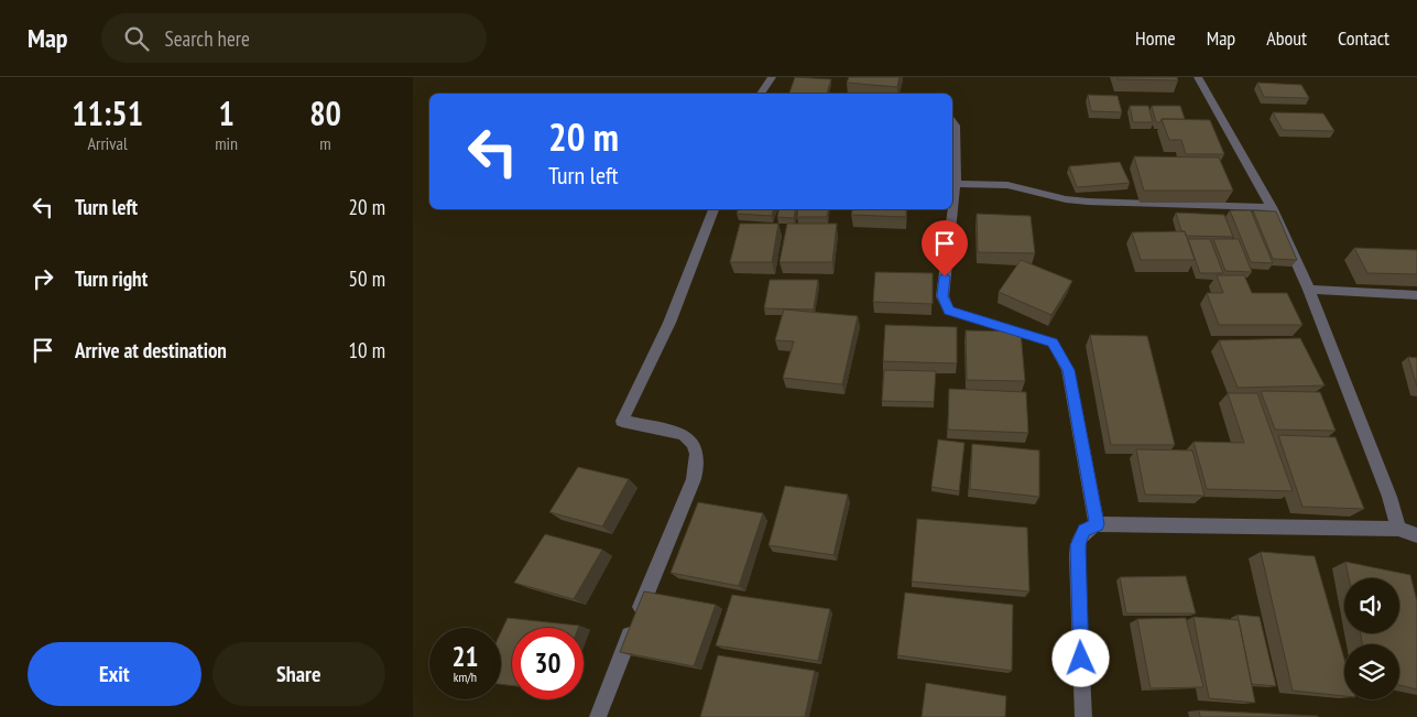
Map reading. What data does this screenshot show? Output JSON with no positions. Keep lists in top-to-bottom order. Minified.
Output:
{"page":{"header":"Map","search":"Search here","nav":["Home","Map","About","Contact"],"eta":["11:51","Arrival","1","min","80","m"],"turn":["20 m","Turn left"],"list":[{"name":"Turn left","value":"20 m"},{"name":"Turn right","value":"50 m"},{"name":"Arrive at destination","value":"10 m"}],"speed":"21 km/h","limit":"30","buttons":["Exit","Share"]}}
